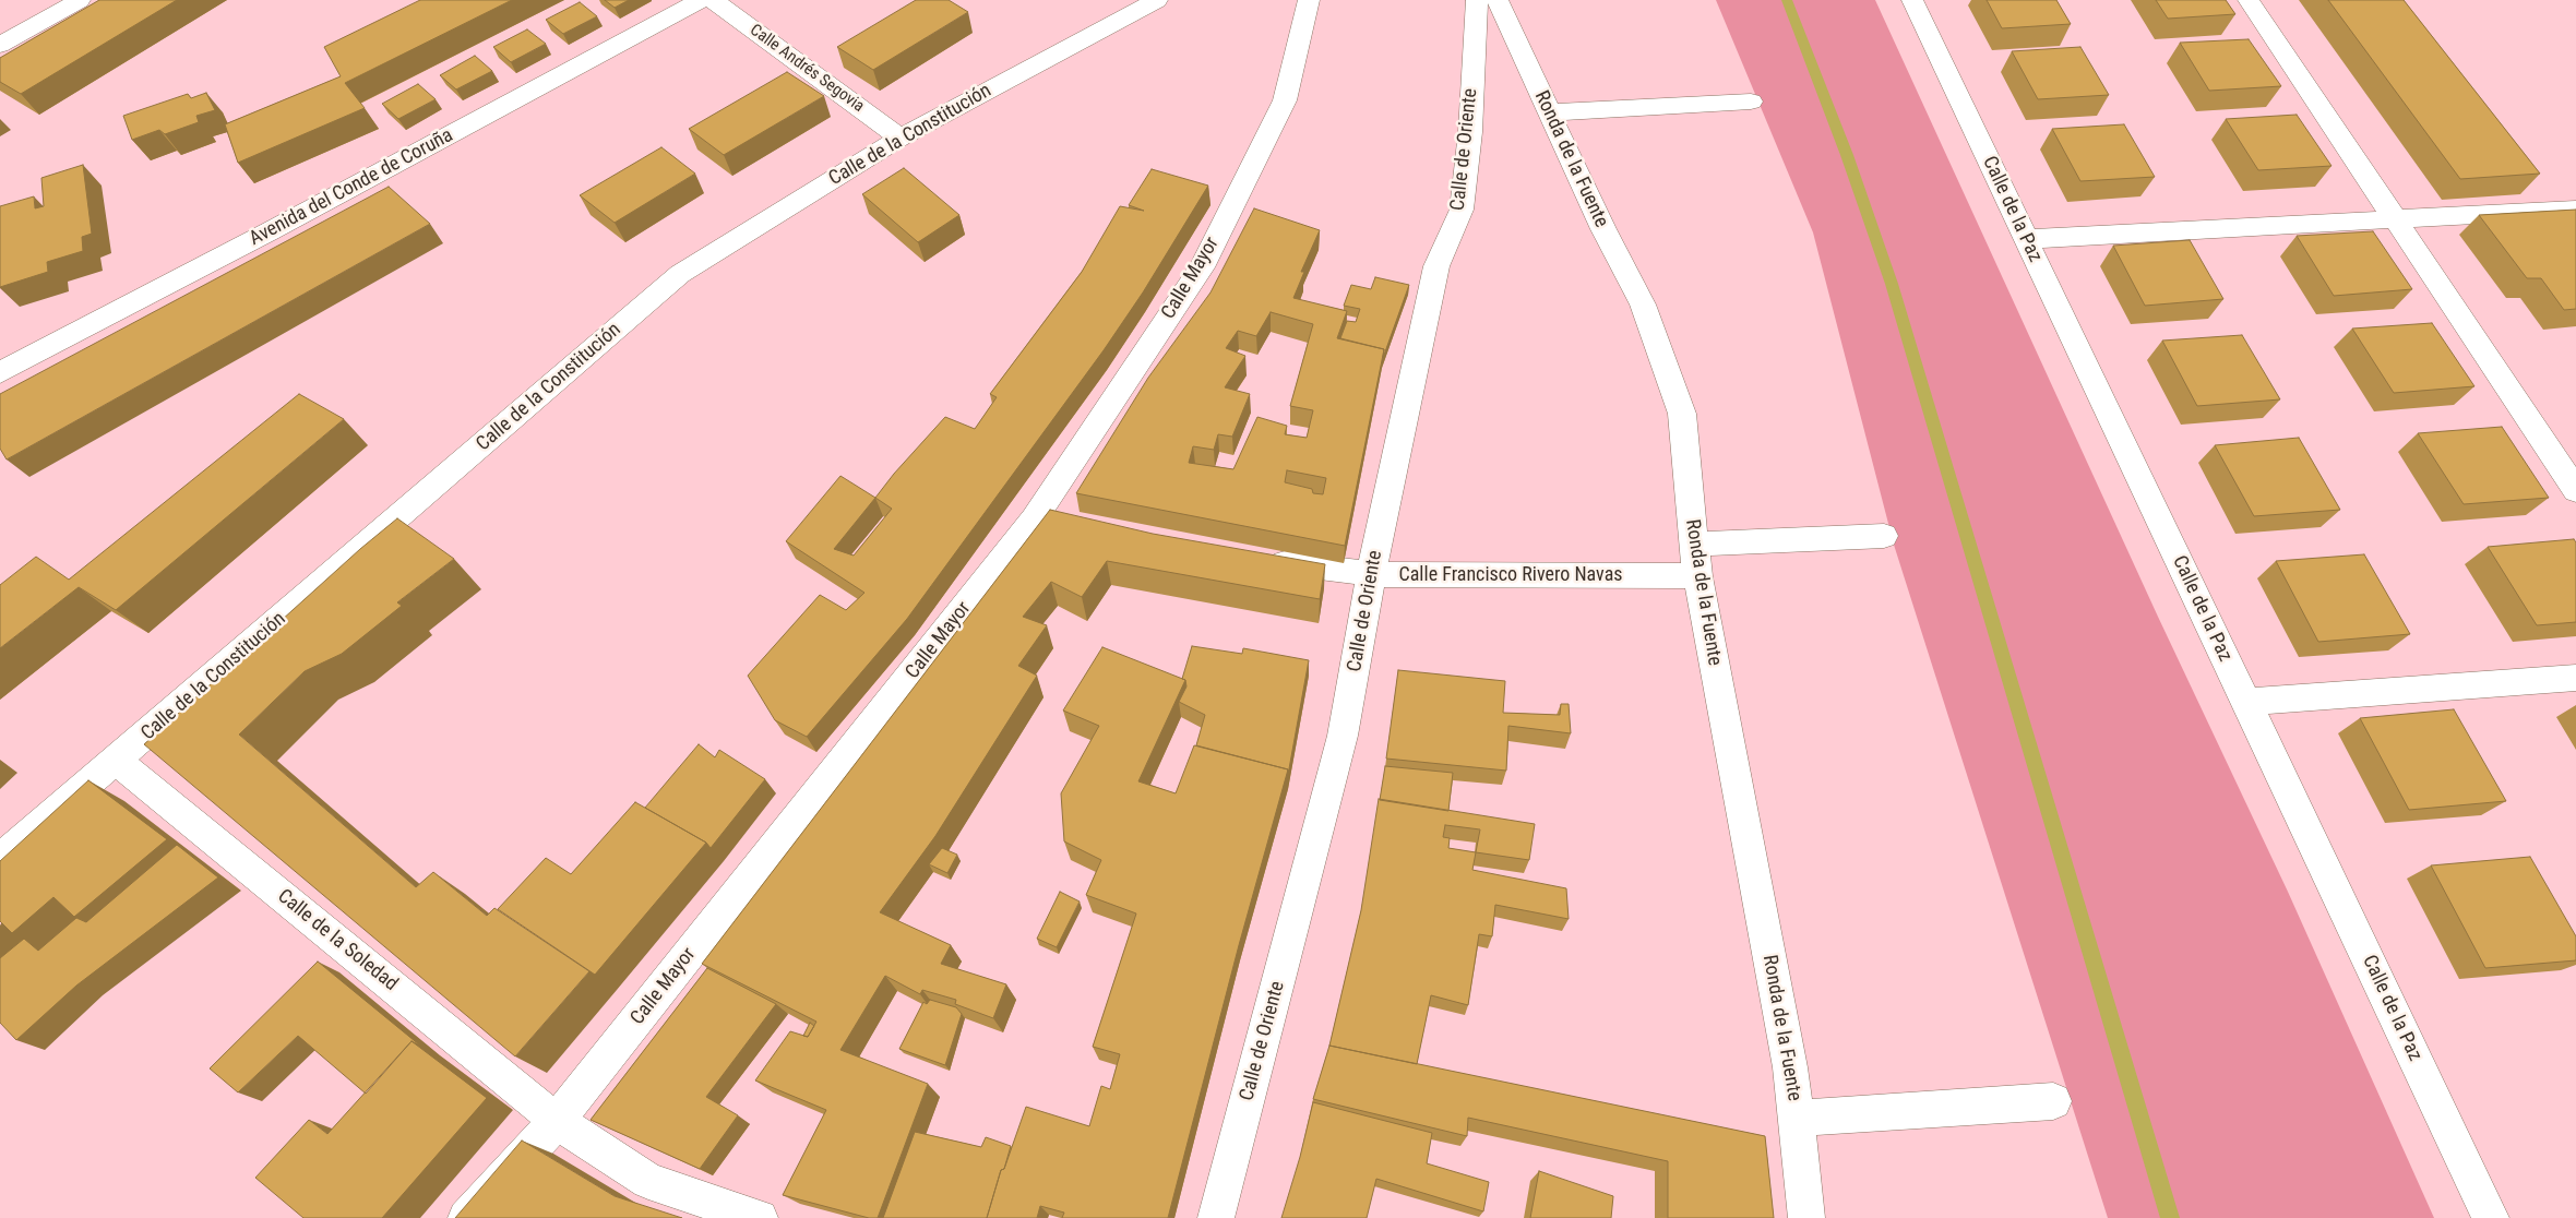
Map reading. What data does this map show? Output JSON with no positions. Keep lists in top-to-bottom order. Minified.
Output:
{"streets":{"street":["Calle Andrés Segovia","Calle de la Constitución","Calle de Oriente","Ronda de la Fuente","Avenida del Conde de Coruña","Calle de la Paz","Calle Mayor","Calle Francisco Rivero Navas","Calle de la Soledad"]},"crossings":[["Calle Andrés Segovia","Calle de la Constitución"],["Calle de la Constitución","Calle de la Soledad"],["Calle de Oriente","Calle Francisco Rivero Navas"],["Ronda de la Fuente","Calle Francisco Rivero Navas"],["Calle Mayor","Calle de la Soledad"]]}
